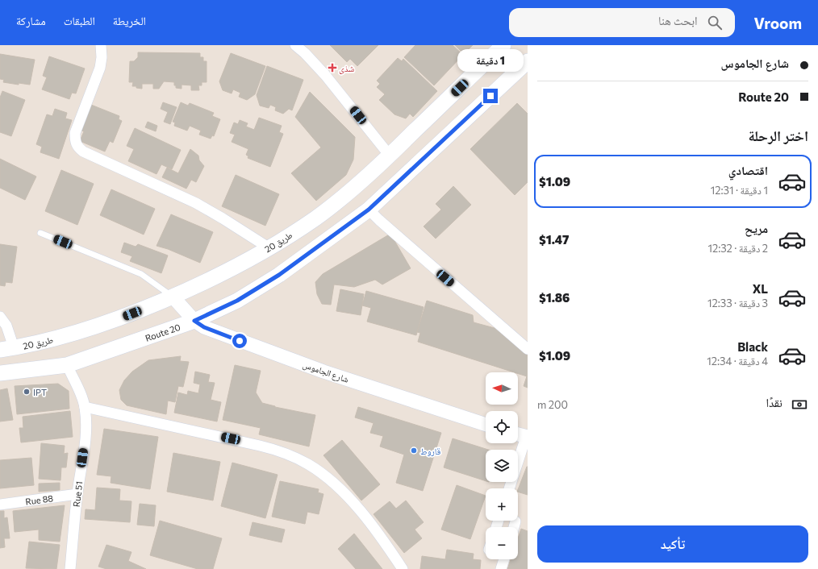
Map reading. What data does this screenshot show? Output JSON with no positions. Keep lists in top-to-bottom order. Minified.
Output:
{"streets":{"main road":["طريق 20","Route 20"],"street":["شارع الجاموس","Rue 51","Rue 88"]},"crossings":[["طريق 20","شارع الجاموس"],["Route 20","شارع الجاموس"],["Route 20","Rue 51"],["Rue 51","Rue 88"]],"places":{"health":["شذى"],"other":["IPT","قاروط"]},"north":"left","page":{"header":"Vroom","search":"ابحث هنا","nav":["الخريطة","الطبقات","مشاركة"],"banner":["شارع الجاموس","Route 20"],"bubble":"1 دقيقة","heading":"اختر الرحلة","list":[{"name":"اقتصادي","note":"1 دقيقة · 12:31","value":"$1.09"},{"name":"مريح","note":"2 دقيقة · 12:32","value":"$1.47"},{"name":"XL","note":"3 دقيقة · 12:33","value":"$1.86"},{"name":"Black","note":"4 دقيقة · 12:34","value":"$1.09"}],"map_buttons":["+","−"],"pay":["نقدًا","200 m"],"buttons":"تأكيد"}}
